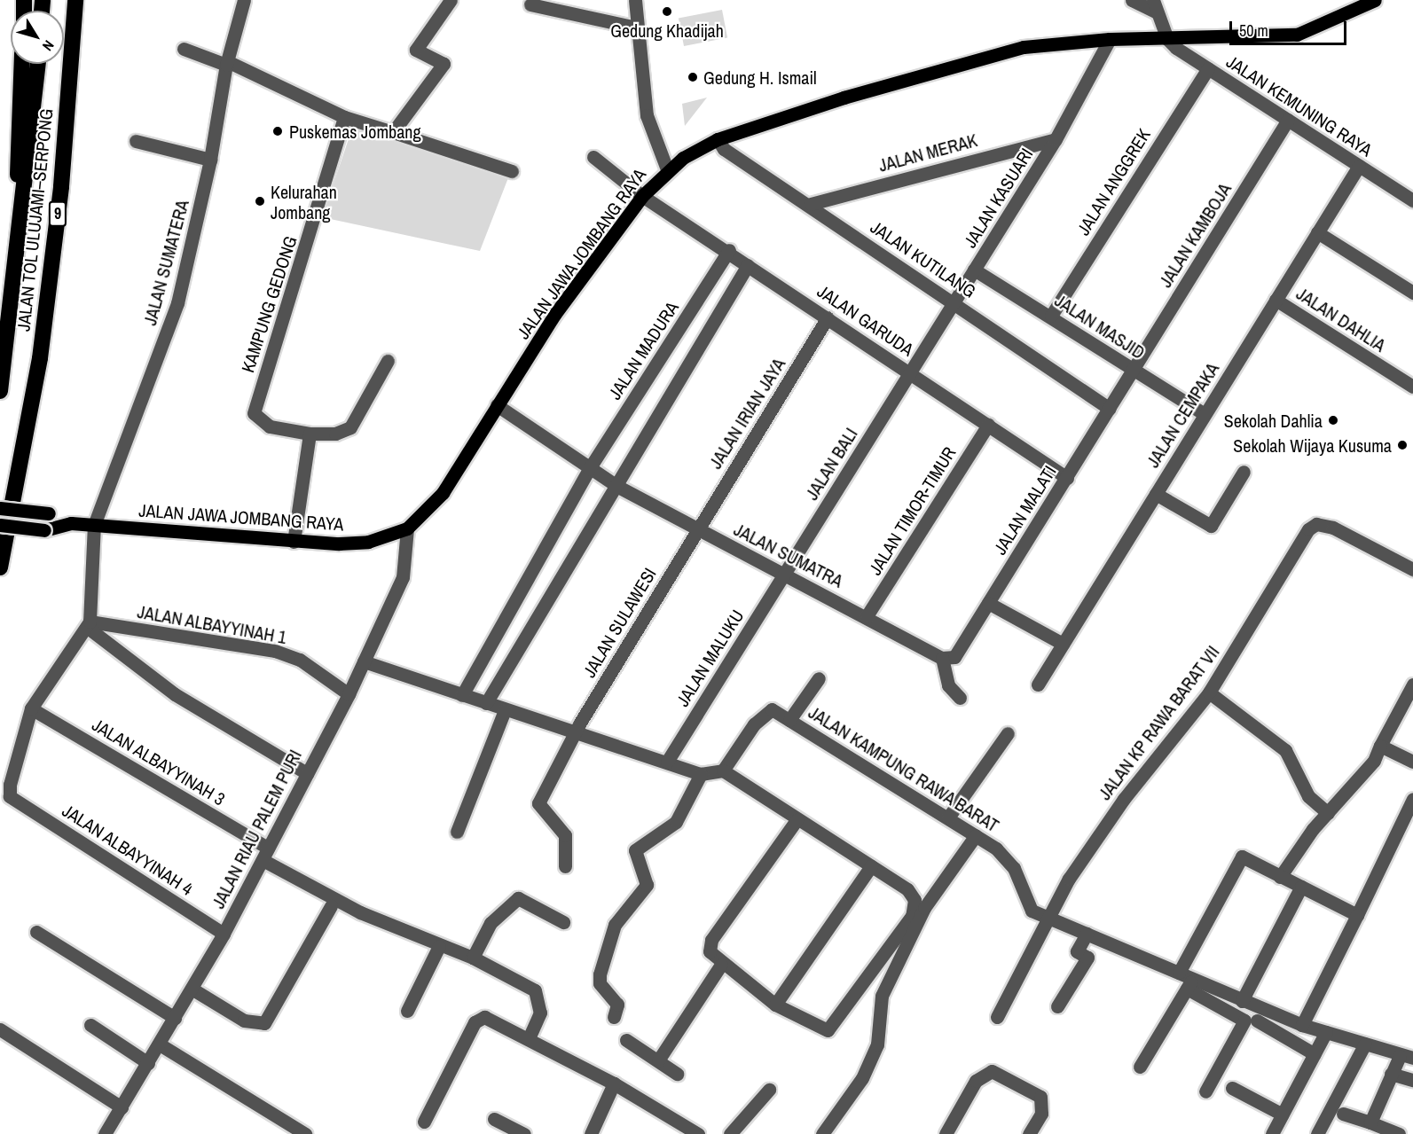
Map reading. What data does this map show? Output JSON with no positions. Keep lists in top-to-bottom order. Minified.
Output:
{"streets":{"highway":["9","JALAN TOL ULUJAMI–SERPONG"],"main road":["JALAN JAWA JOMBANG RAYA"],"street":["JALAN KEMUNING RAYA","JALAN MERAK","JALAN ANGGREK","JALAN KASUARI","JALAN KAMBOJA","JALAN KUTILANG","JALAN SUMATERA","KAMPUNG GEDONG","JALAN DAHLIA","JALAN GARUDA","JALAN MASJID","JALAN MADURA","JALAN IRIAN JAYA","JALAN CEMPAKA","JALAN BALI","JALAN MALATI","JALAN TIMOR-TIMUR","JALAN SUMATRA","JALAN SULAWESI","JALAN ALBAYYINAH 1","JALAN MALUKU","JALAN KP RAWA BARAT VII","JALAN ALBAYYINAH 3","JALAN KAMPUNG RAWA BARAT","JALAN RIAU PALEM PURI","JALAN ALBAYYINAH 4"]},"crossings":[["JALAN KEMUNING RAYA","JALAN ANGGREK"],["JALAN KEMUNING RAYA","JALAN KAMBOJA"],["JALAN KEMUNING RAYA","JALAN JAWA JOMBANG RAYA"],["JALAN KEMUNING RAYA","JALAN CEMPAKA"],["JALAN MERAK","JALAN KASUARI"],["JALAN MERAK","JALAN KUTILANG"],["JALAN ANGGREK","JALAN MASJID"],["JALAN KASUARI","JALAN JAWA JOMBANG RAYA"],["JALAN KASUARI","JALAN KUTILANG"],["JALAN KASUARI","JALAN GARUDA"],["JALAN KASUARI","JALAN MASJID"],["JALAN KASUARI","JALAN BALI"],["JALAN KAMBOJA","JALAN MASJID"],["JALAN KAMBOJA","JALAN MALATI"],["JALAN JAWA JOMBANG RAYA","JALAN KUTILANG"],["JALAN JAWA JOMBANG RAYA","JALAN SUMATERA"],["JALAN JAWA JOMBANG RAYA","JALAN GARUDA"],["JALAN JAWA JOMBANG RAYA","JALAN SUMATRA"],["JALAN JAWA JOMBANG RAYA","JALAN RIAU PALEM PURI"],["JALAN KUTILANG","JALAN MALATI"],["JALAN SUMATERA","JALAN ALBAYYINAH 1"],["JALAN DAHLIA","JALAN CEMPAKA"],["JALAN GARUDA","JALAN MADURA"],["JALAN GARUDA","JALAN IRIAN JAYA"],["JALAN GARUDA","JALAN BALI"],["JALAN GARUDA","JALAN MALATI"],["JALAN GARUDA","JALAN TIMOR-TIMUR"],["JALAN MASJID","JALAN CEMPAKA"],["JALAN MASJID","JALAN MALATI"],["JALAN MADURA","JALAN SUMATRA"],["JALAN IRIAN JAYA","JALAN SUMATRA"],["JALAN IRIAN JAYA","JALAN SULAWESI"],["JALAN BALI","JALAN SUMATRA"],["JALAN BALI","JALAN MALUKU"],["JALAN MALATI","JALAN SUMATRA"],["JALAN TIMOR-TIMUR","JALAN SUMATRA"],["JALAN SUMATRA","JALAN SULAWESI"],["JALAN SUMATRA","JALAN MALUKU"],["JALAN ALBAYYINAH 1","JALAN RIAU PALEM PURI"],["JALAN KP RAWA BARAT VII","JALAN KAMPUNG RAWA BARAT"],["JALAN ALBAYYINAH 3","JALAN RIAU PALEM PURI"],["JALAN ALBAYYINAH 3","JALAN ALBAYYINAH 4"],["JALAN RIAU PALEM PURI","JALAN ALBAYYINAH 4"]],"places":["Gedung Khadijah","Gedung H. Ismail","Puskemas Jombang","Kelurahan Jombang","Sekolah Dahlia","Sekolah Wijaya Kusuma"],"scale_bar":"50 m","north":"bottom right"}
